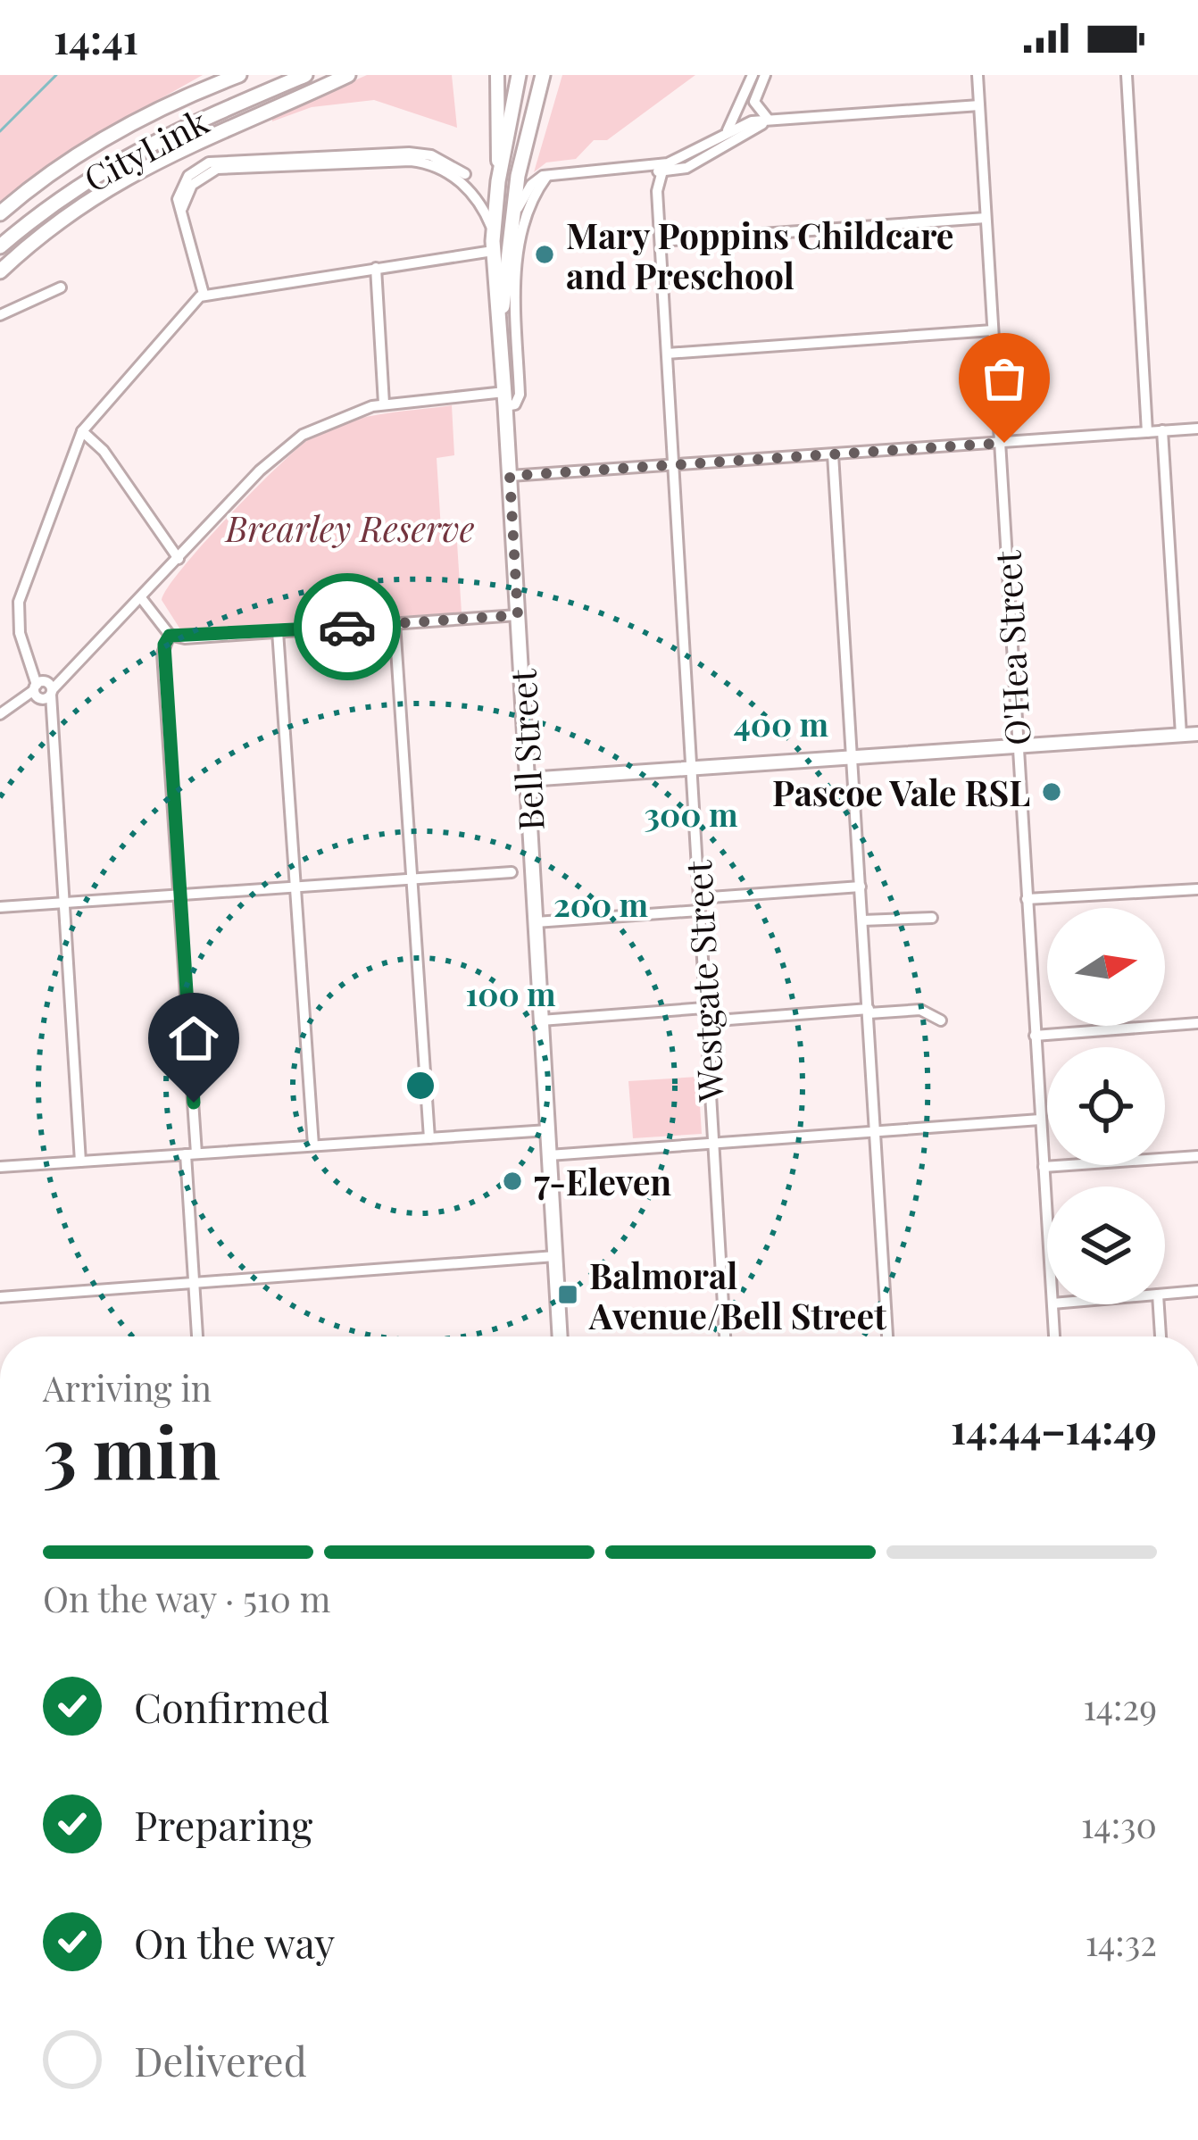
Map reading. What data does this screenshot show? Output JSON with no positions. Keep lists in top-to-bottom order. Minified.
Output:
{"streets":{"highway":["CityLink","Bell Street"],"street":["O'Hea Street","Westgate Street"]},"parks":["Brearley Reserve"],"places":{"other":["Mary Poppins Childcare and Preschool","Pascoe Vale RSL","7-Eleven"],"transit":["Balmoral Avenue/Bell Street"]},"north":"right","page":{"status":"14:41","heading":["3 min","Arriving in","14:44–14:49"],"bar":"On the way · 510 m","list":[["Confirmed","14:29"],["Preparing","14:30"],["On the way","14:32"],"Delivered"]},"rings":["400 m","300 m","200 m","100 m"]}
